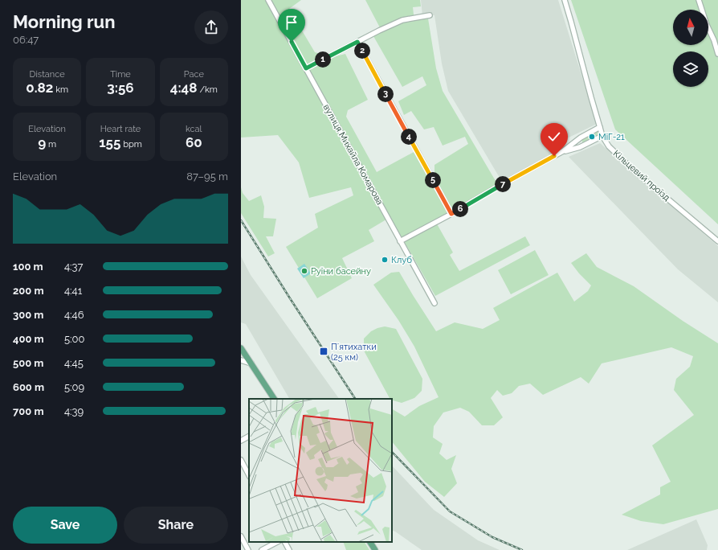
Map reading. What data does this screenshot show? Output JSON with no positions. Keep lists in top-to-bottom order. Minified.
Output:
{"streets":{"street":["вулиця Михайла Комарова","Кільцевий проїзд"]},"places":{"other":["МіГ-21","Клуб","Руїни басейну"],"transit":["Пʼятихатки (25 км)"]},"north":"top","page":{"heading":["Morning run","06:47"],"pins":["2","1","3","4","5","7","6"],"stats":[["Distance","0.82 km"],["Time","3:56"],["Pace","4:48 /km"],["Elevation","9 m"],["Heart rate","155 bpm"],["kcal","60"]],"chart":["Elevation","87–95 m"],"list":[{"name":"100 m","note":"4:37"},{"name":"200 m","note":"4:41"},{"name":"300 m","note":"4:46"},{"name":"400 m","note":"5:00"},{"name":"500 m","note":"4:45"},{"name":"600 m","note":"5:09"},{"name":"700 m","note":"4:39"}],"buttons":["Save","Share"]}}
